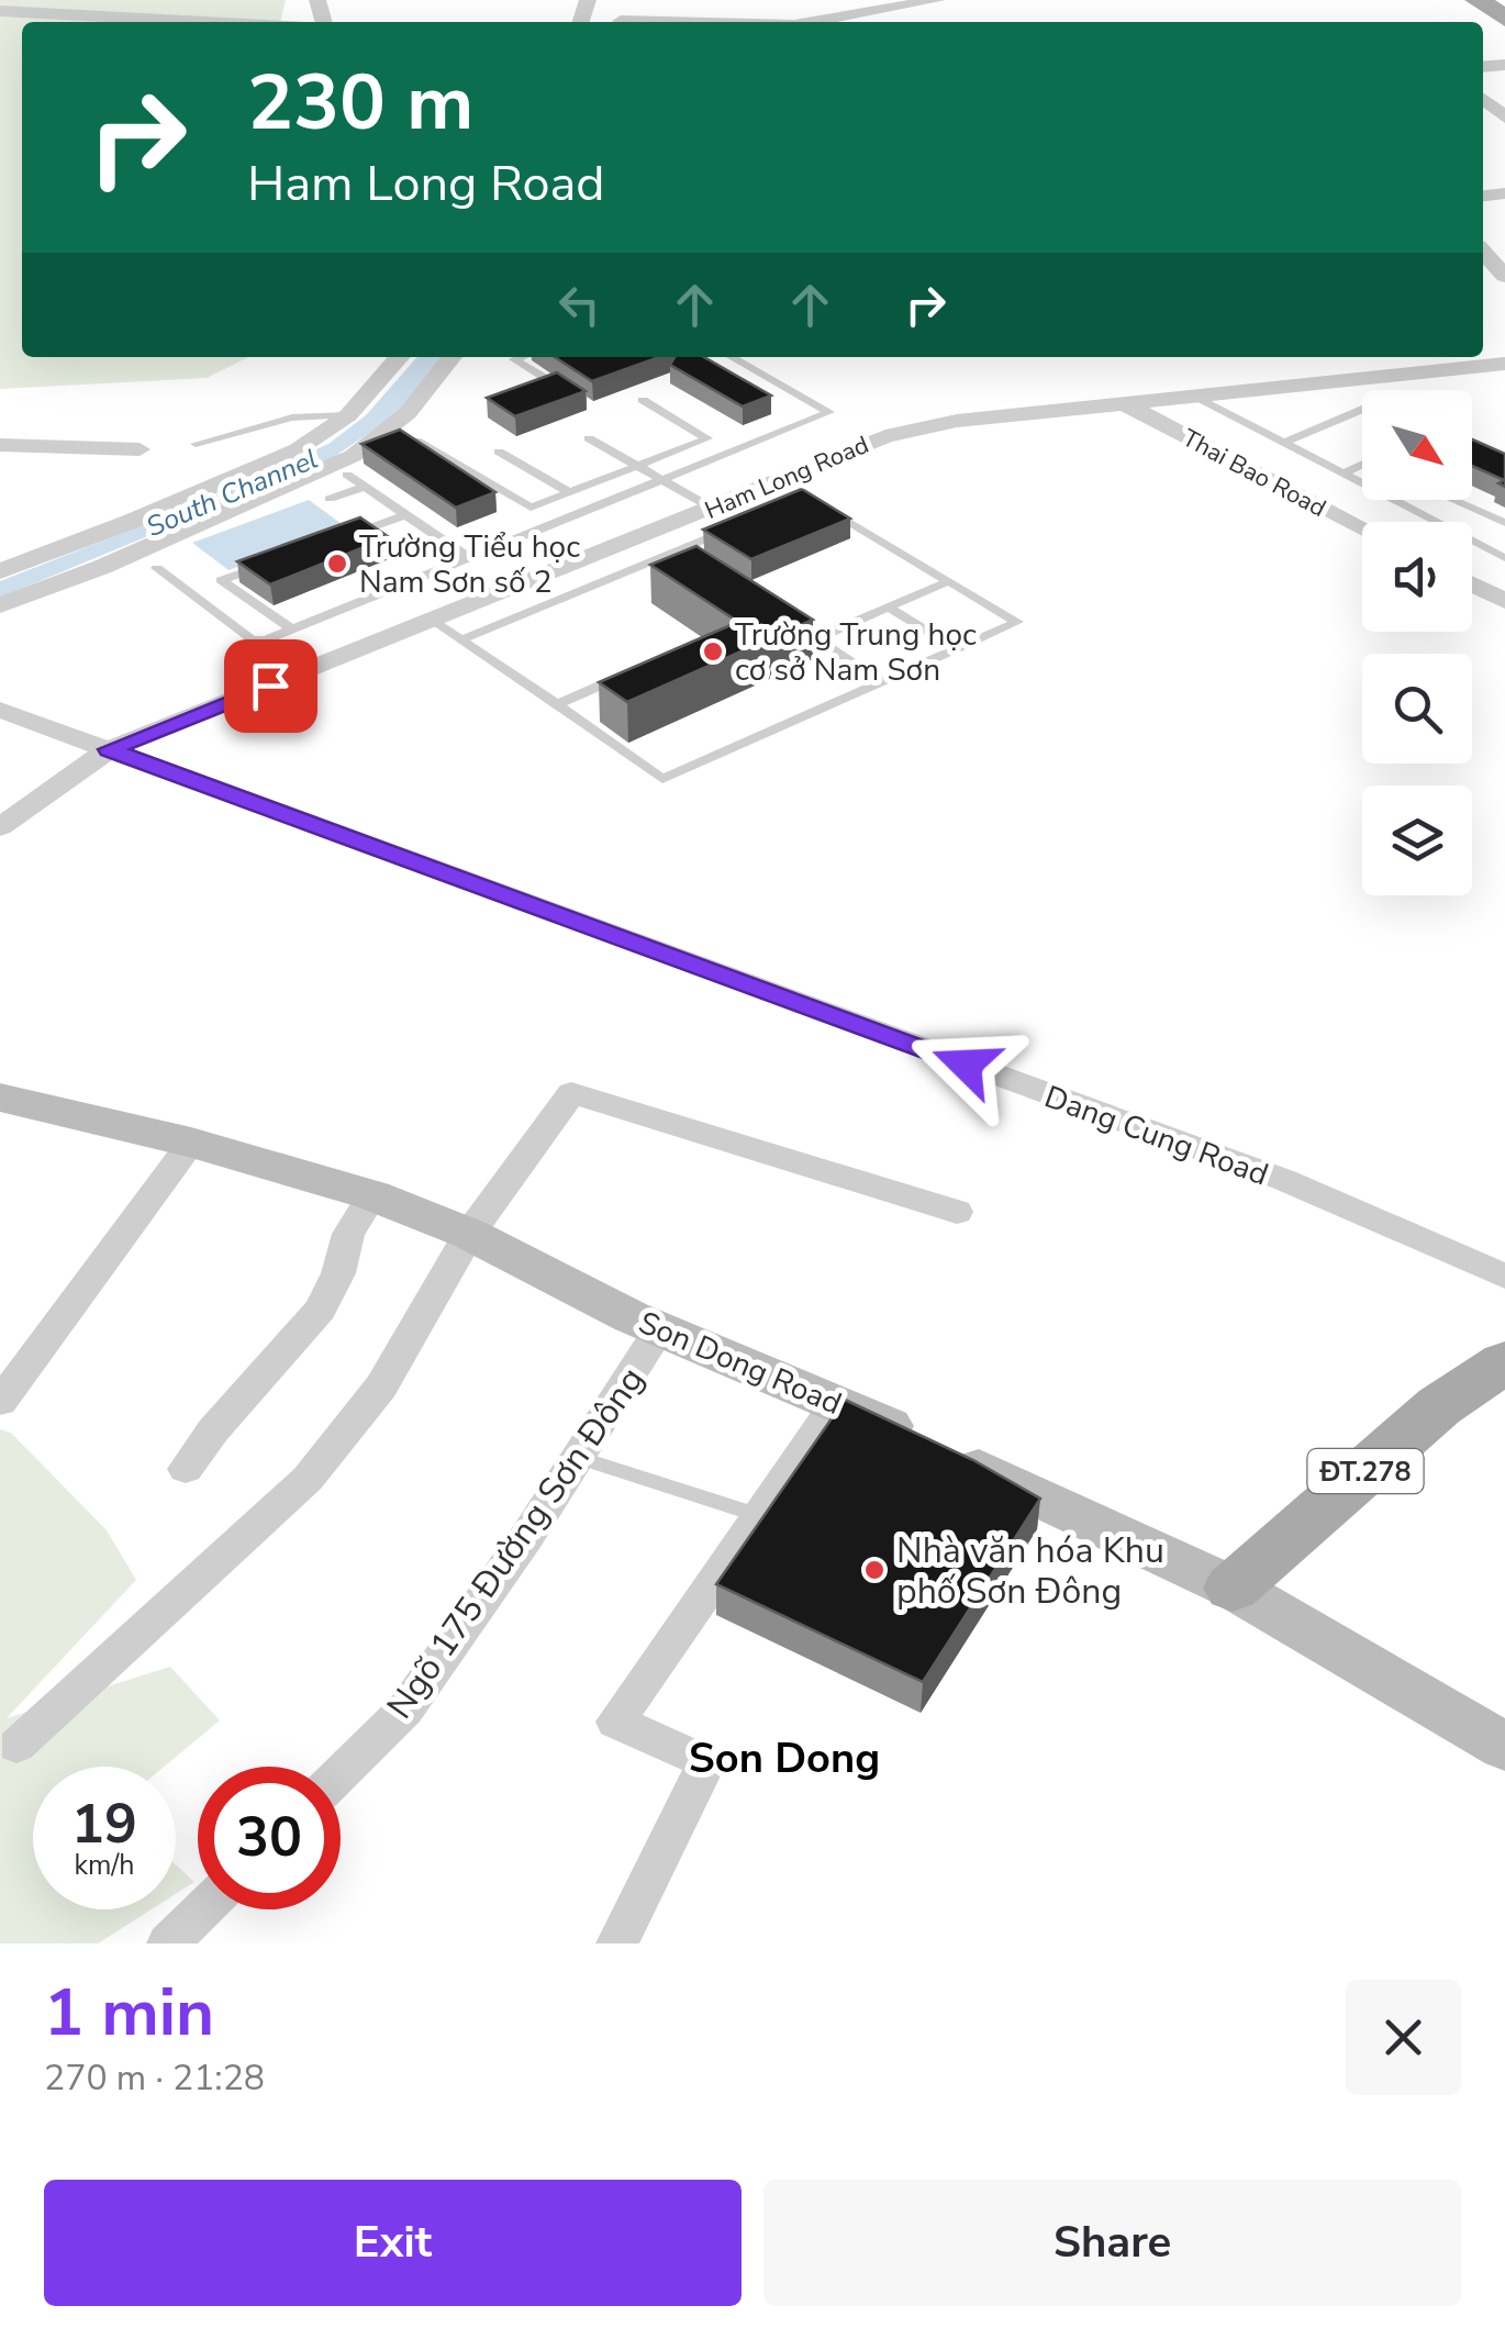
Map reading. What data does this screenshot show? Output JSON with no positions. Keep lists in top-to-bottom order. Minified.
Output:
{"streets":{"main road":["Son Dong Road","ĐT.278"],"street":["Thai Bao Road","Ham Long Road","Dang Cung Road","Ngõ 175 Đường Sơn Đông"]},"crossings":[["Thai Bao Road","Ham Long Road"],["Ham Long Road","Dang Cung Road"],["Son Dong Road","ĐT.278"],["Son Dong Road","Ngõ 175 Đường Sơn Đông"]],"districts":["Son Dong"],"water":["South Channel"],"places":["Trường Tiểu học Nam Sơn số 2","Trường Trung học cơ sở Nam Sơn","Nhà văn hóa Khu phố Sơn Đông"],"north":"bottom right","page":{"turn":["230 m","Ham Long Road"],"speed":"19 km/h","limit":"30","heading":["1 min","270 m · 21:28"],"buttons":["Exit","Share"]}}
